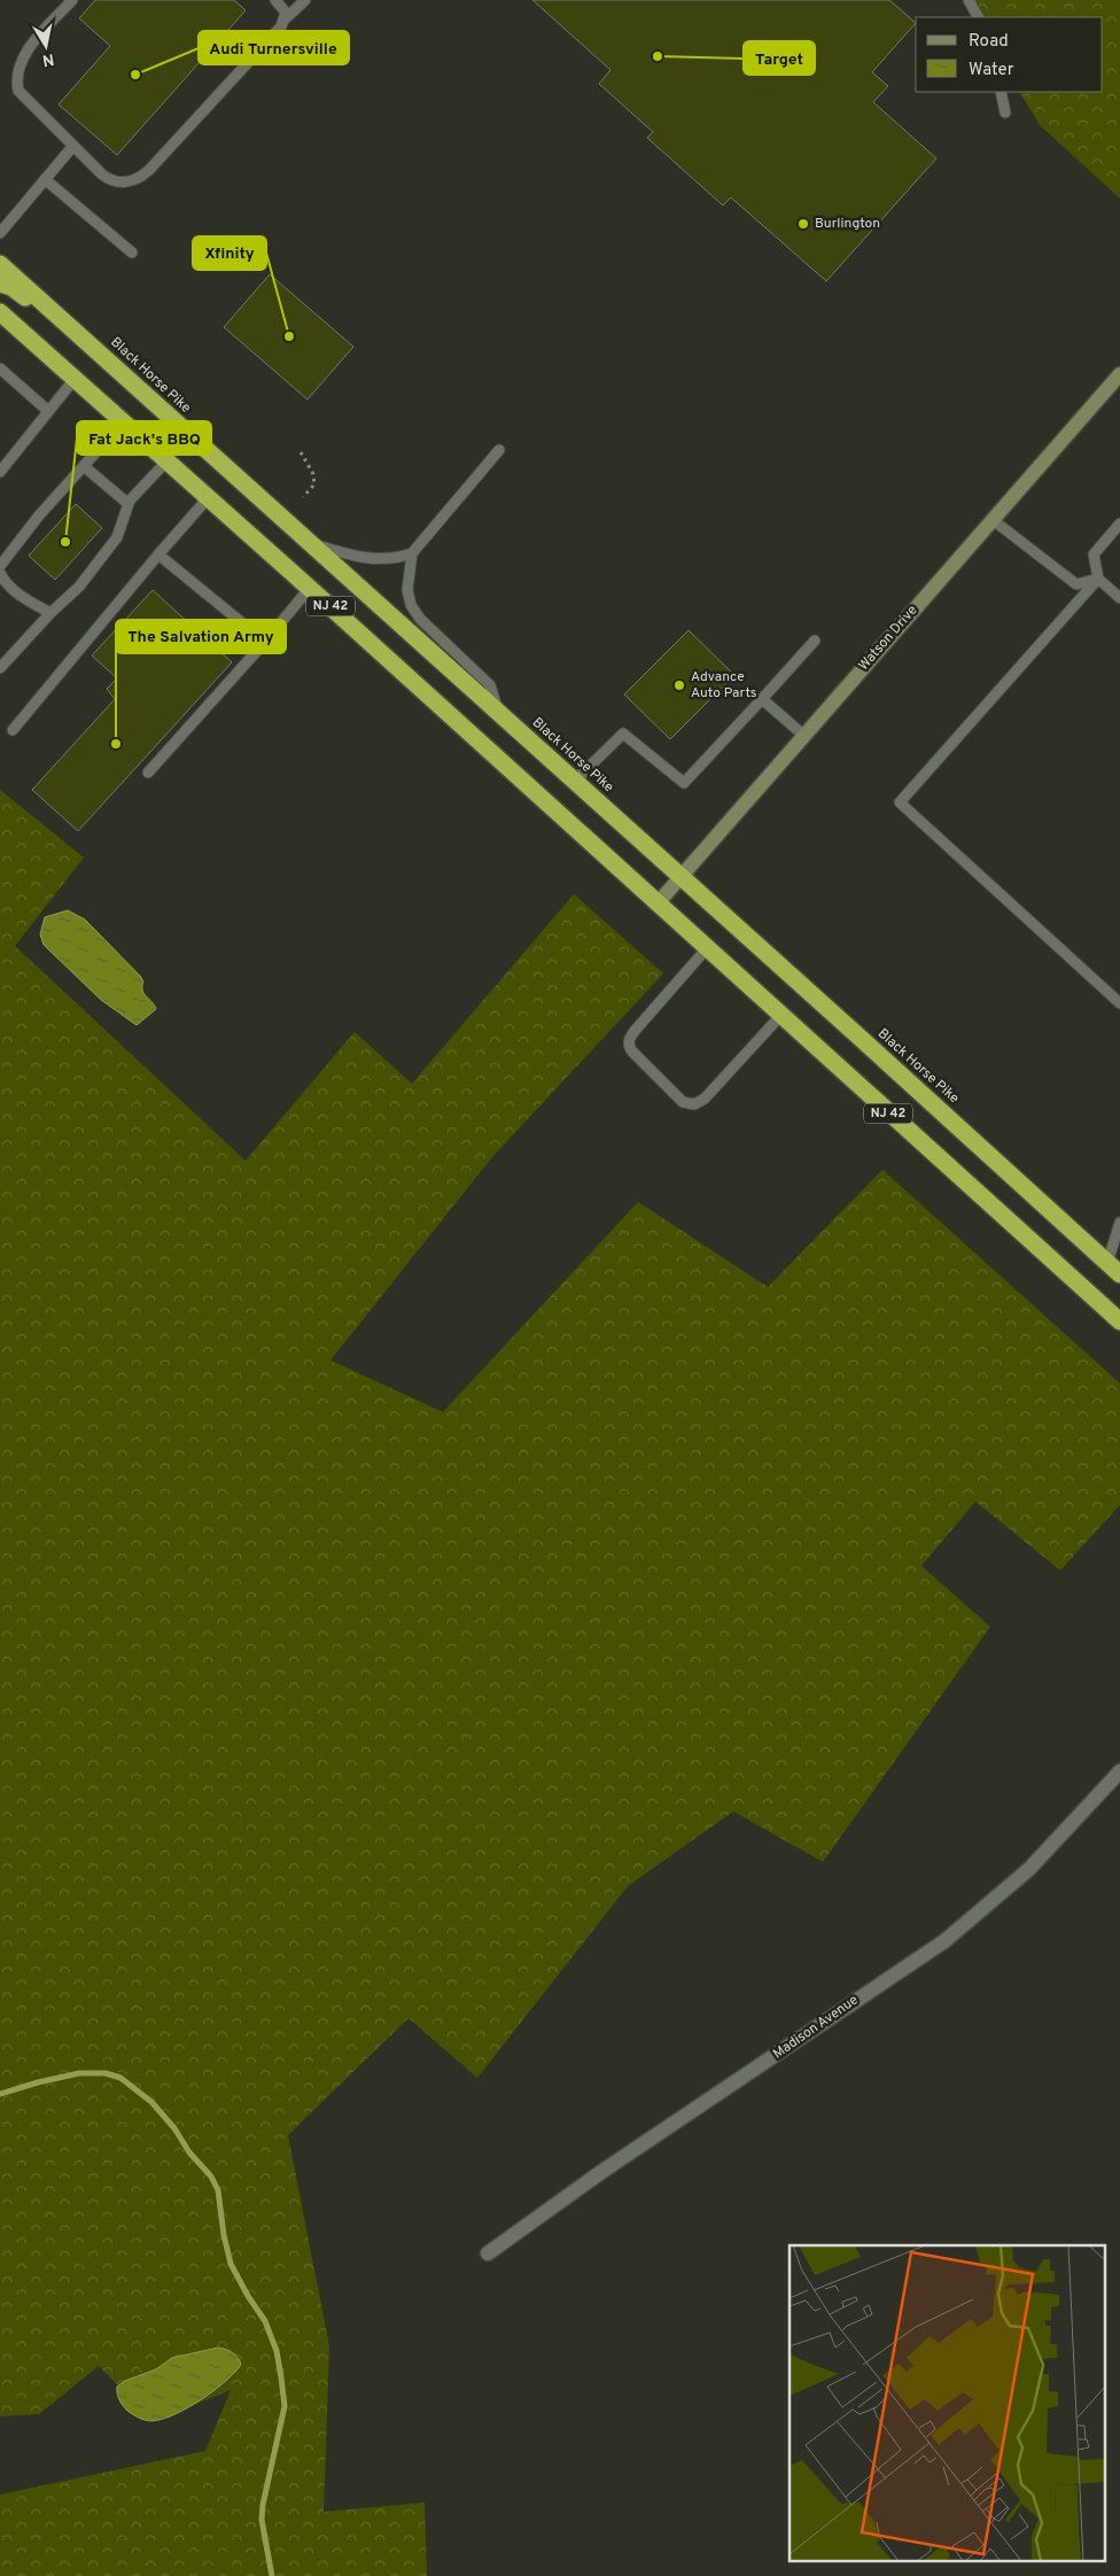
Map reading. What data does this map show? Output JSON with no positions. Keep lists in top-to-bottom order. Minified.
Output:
{"streets":{"highway":["Black Horse Pike","NJ 42"],"street":["Watson Drive","Madison Avenue"]},"crossings":[["Black Horse Pike","Watson Drive"],["NJ 42","Watson Drive"]],"places":["Target","Audi Turnersville","Burlington","Xfinity","Fat Jack's BBQ","Advance Auto Parts","The Salvation Army"],"legend":["Road","Water"],"north":"bottom"}
